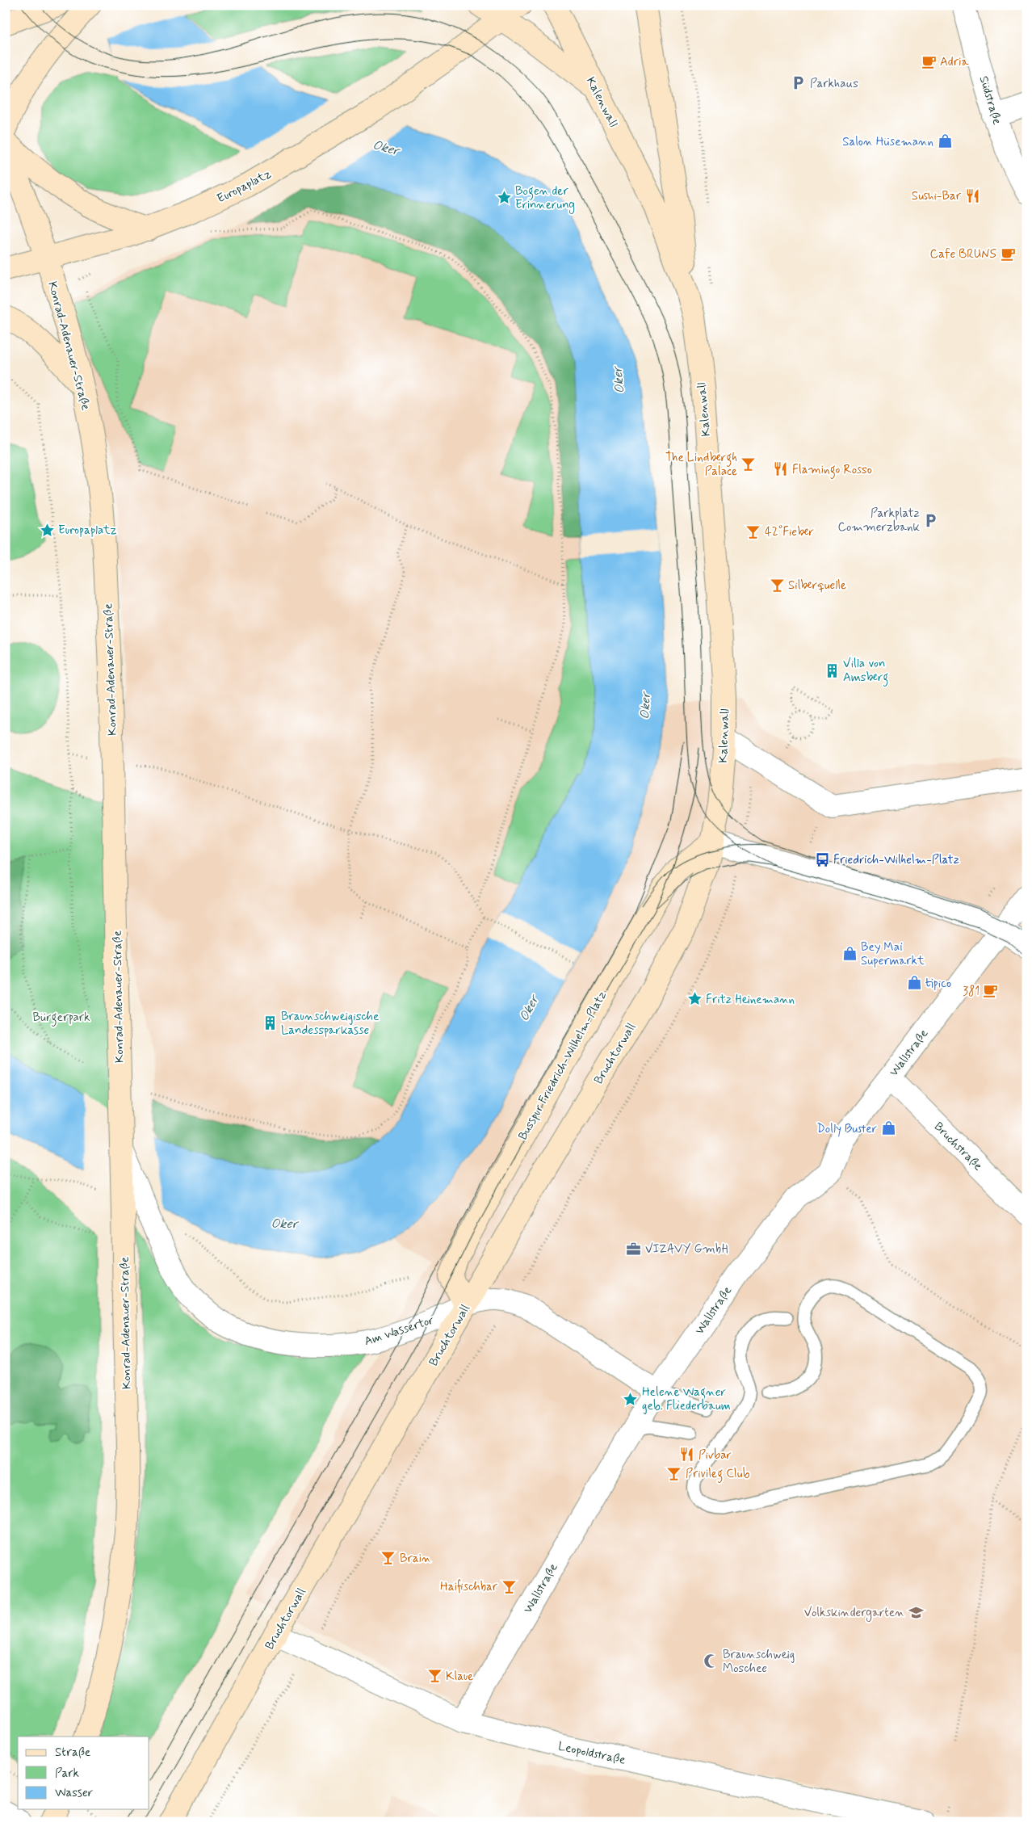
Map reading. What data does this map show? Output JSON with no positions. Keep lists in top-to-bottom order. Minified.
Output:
{"streets":{"main road":["Kalenwall","Europaplatz","Konrad-Adenauer-Straße","Bruchtorwall","Busspur Friedrich-Wilhelm-Platz"],"street":["Südstraße","Wallstraße","Bruchstraße","Am Wassertor","Leopoldstraße"]},"crossings":[["Kalenwall","Bruchtorwall"],["Kalenwall","Busspur Friedrich-Wilhelm-Platz"],["Europaplatz","Konrad-Adenauer-Straße"],["Konrad-Adenauer-Straße","Am Wassertor"],["Wallstraße","Bruchstraße"],["Wallstraße","Am Wassertor"],["Wallstraße","Leopoldstraße"],["Bruchtorwall","Busspur Friedrich-Wilhelm-Platz"],["Bruchtorwall","Am Wassertor"],["Bruchtorwall","Leopoldstraße"],["Busspur Friedrich-Wilhelm-Platz","Am Wassertor"]],"water":["Oker"],"parks":["Bürgerpark"],"places":{"cafe":["Adria","Cafe BRUNS","381"],"parking":["Parkhaus","Parkplatz Commerzbank"],"shop":["Salon Hüsemann","Bey Mai Supermarkt","tipico","Dolly Buster"],"restaurant":["Sushi-Bar","Flamingo Rosso","Pivbar"],"place":["Bogen der Erinnerung","Europaplatz","Fritz Heinemann","Helene Wagner geb. Fliederbaum"],"bar":["The Lindbergh Palace","42°Fieber","Silberquelle","Privileg Club","Brain","Haifischbar","Klaue"],"building":["Villa von Amsberg","Braunschweigische Landessparkasse"],"bus stop":["Friedrich-Wilhelm-Platz"],"office":["VIZAVY GmbH"],"school or university":["Volkskindergarten"],"mosque":["Braunschweig Moschee"]},"legend":["Straße","Park","Wasser"]}
